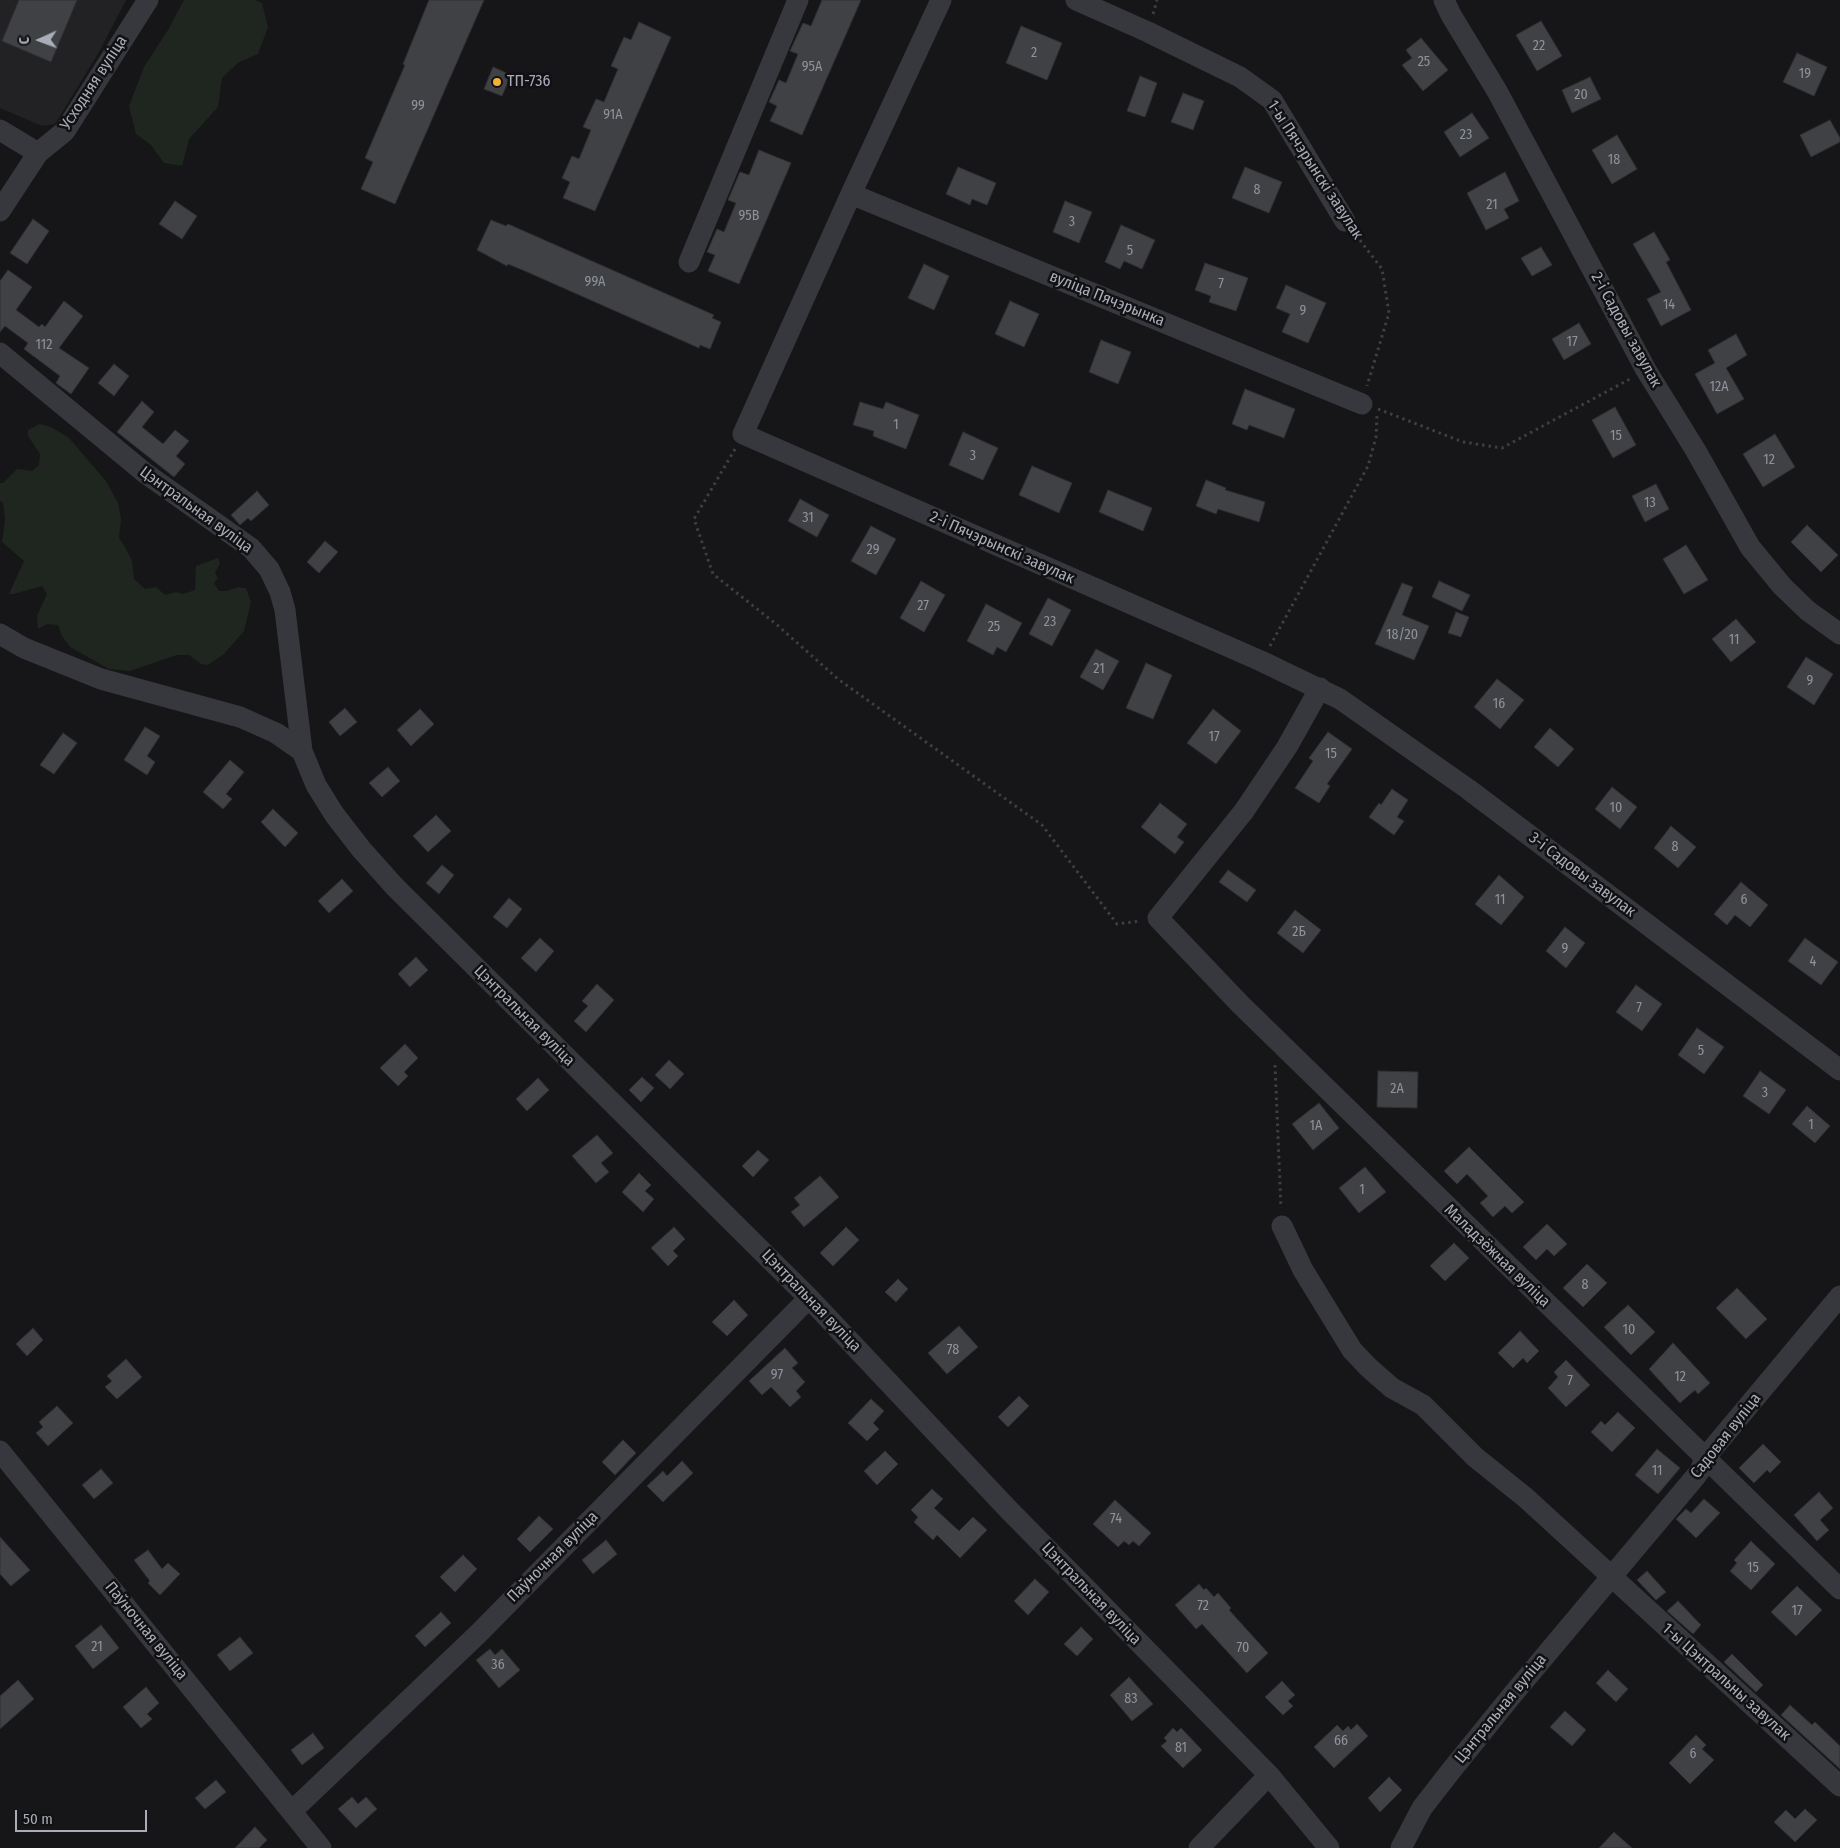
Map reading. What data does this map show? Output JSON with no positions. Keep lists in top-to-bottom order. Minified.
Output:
{"streets":{"street":["Усходняя вуліца","1-ы Пячэрынскі завулак","вуліца Пячэрынка","2-і Садовы завулак","Цэнтральная вуліца","2-і Пячэрынскі завулак","3-і Садовы завулак","Маладзёжная вуліца","Садовая вуліца","Паўночная вуліца","1-ы Цэнтральны завулак"]},"crossings":[["1-ы Пячэрынскі завулак","вуліца Пячэрынка"],["Цэнтральная вуліца","Садовая вуліца"],["Цэнтральная вуліца","Паўночная вуліца"],["Цэнтральная вуліца","1-ы Цэнтральны завулак"],["2-і Пячэрынскі завулак","3-і Садовы завулак"],["Маладзёжная вуліца","Садовая вуліца"],["Садовая вуліца","1-ы Цэнтральны завулак"]],"places":["ТП-736"],"house_numbers":["22","2","25","95А","19","20","99","91А","23","18","8","21","95В","3","5","99А","7","14","9","17","112","12А","1","15","3","12","13","31","29","27","23","25","18/20","11","21","9","16","17","15","10","8","11","6","2Б","9","4","7","5","2А","3","1","1А","1","8","10","78","97","12","7","11","74","15","72","17","21","70","36","83","66","81","6"],"scale_bar":"50 m","north":"left"}
